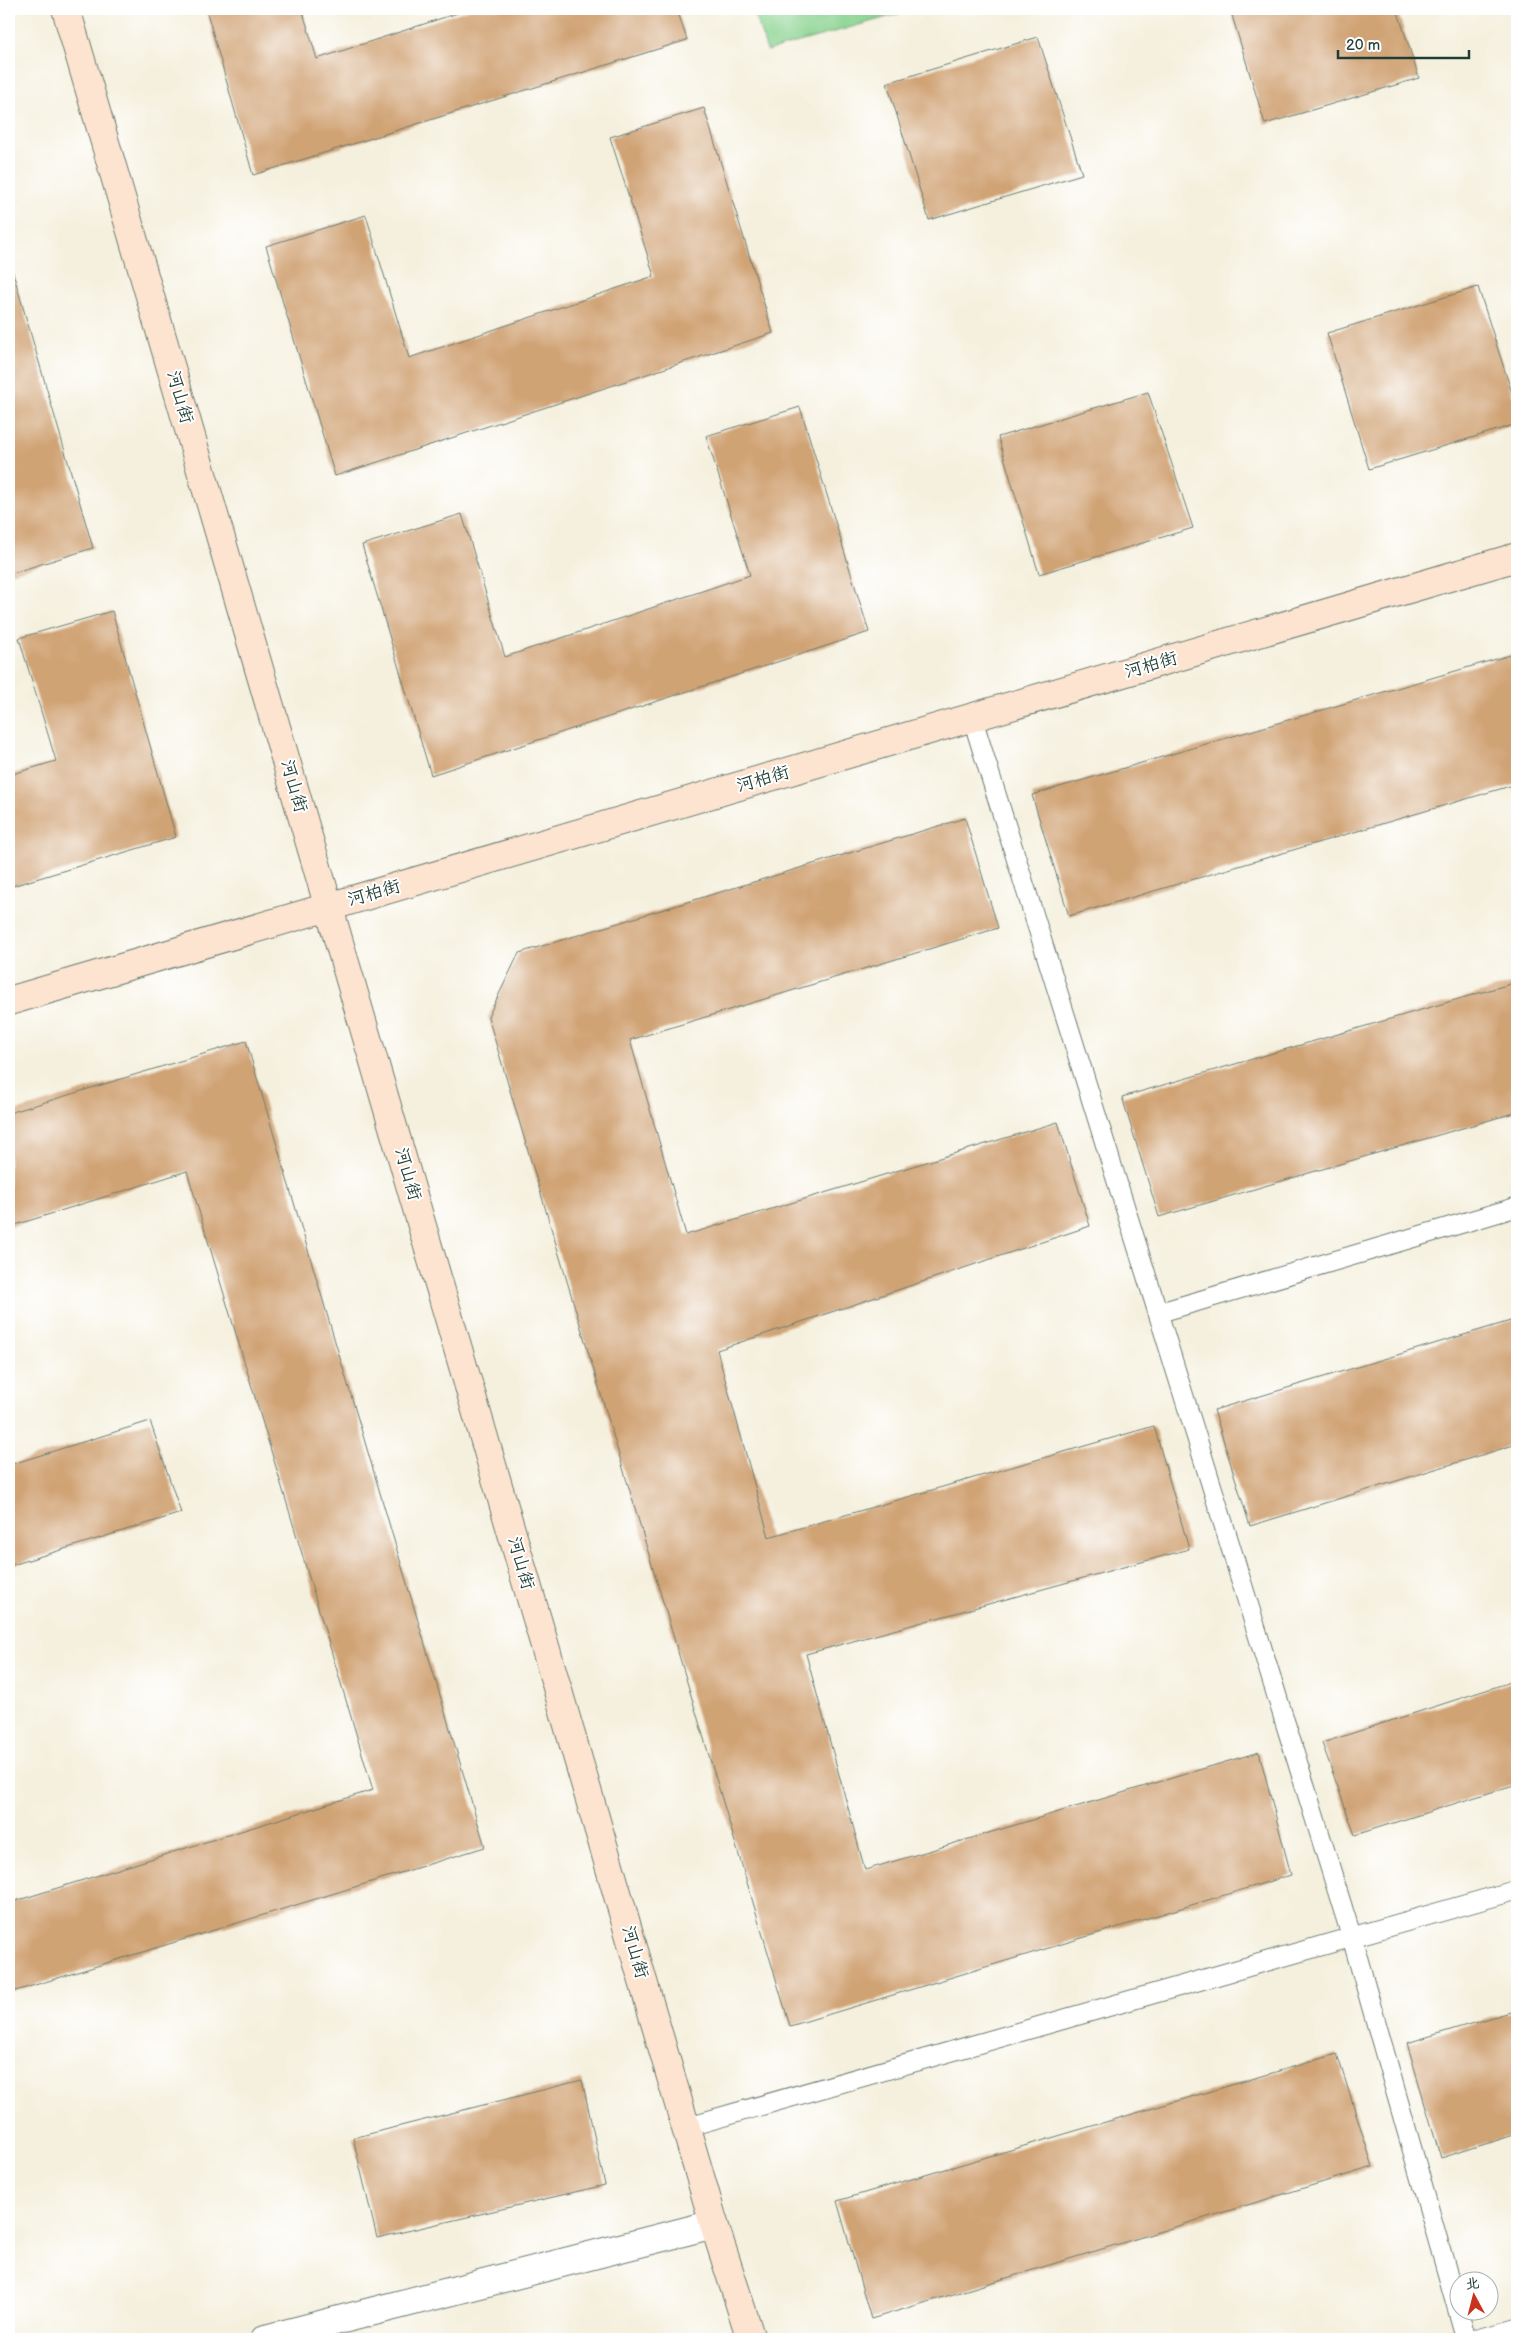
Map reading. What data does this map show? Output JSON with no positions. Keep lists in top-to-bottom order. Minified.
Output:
{"streets":{"street":["河山街","河柏街"]},"crossings":[["河山街","河柏街"]],"scale_bar":"20 m","north":"top"}
